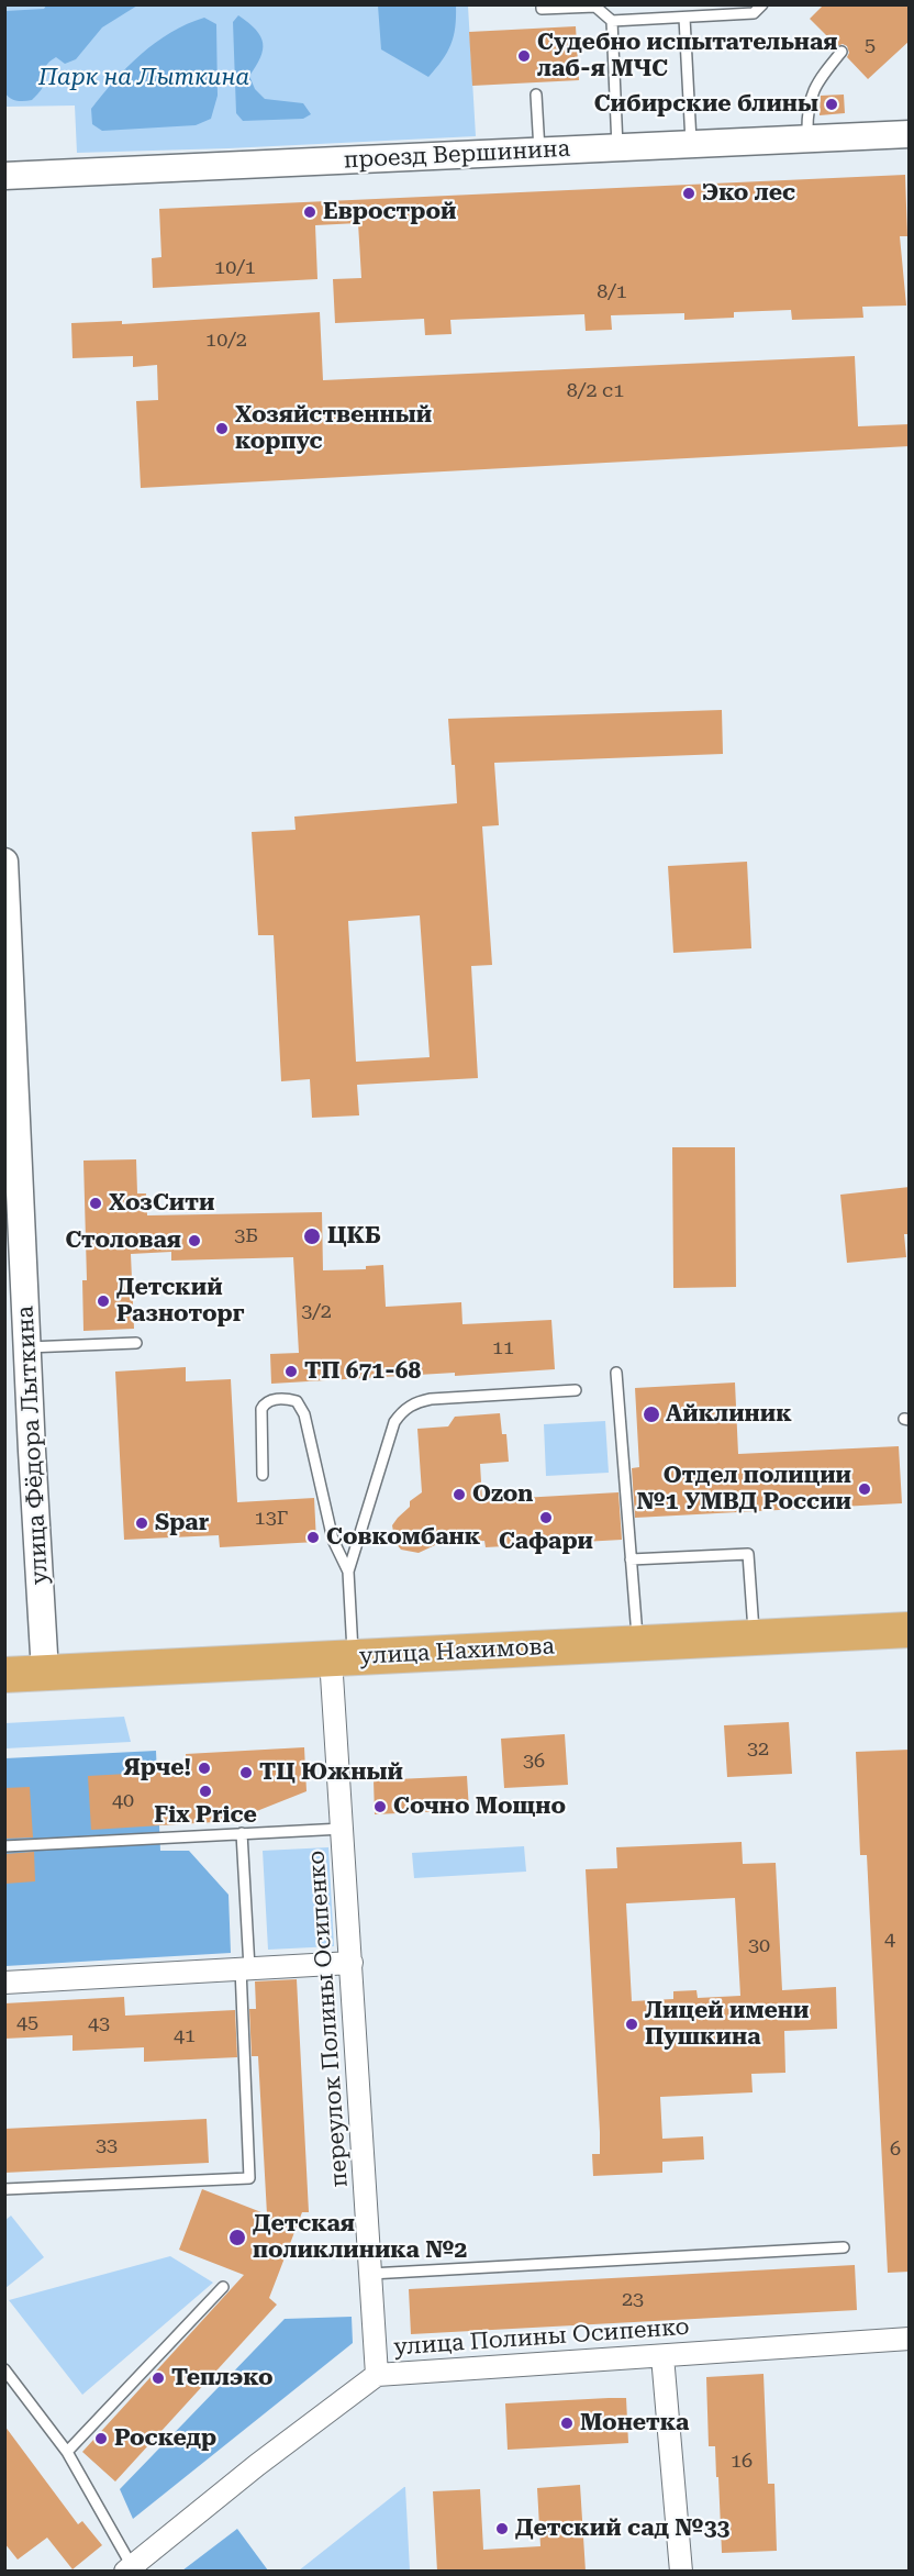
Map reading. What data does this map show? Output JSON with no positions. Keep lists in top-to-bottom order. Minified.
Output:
{"streets":{"main road":["улица Нахимова"],"street":["проезд Вершинина","улица Фёдора Лыткина","переулок Полины Осипенко","улица Полины Осипенко"]},"crossings":[["улица Фёдора Лыткина","улица Нахимова"],["улица Нахимова","переулок Полины Осипенко"],["переулок Полины Осипенко","улица Полины Осипенко"]],"parks":["Парк на Лыткина"],"places":["Судебно испытательная лаб-я МЧС","Сибирские блины","Эко лес","Еврострой","Хозяйственный корпус","ХозСити","ЦКБ","Столовая","Детский Разноторг","ТП 671-68","Айклиник","Отдел полиции №1 УМВД России","Ozon","Сафари","Spar","Совкомбанк","Ярче!","ТЦ Южный","Fix Price","Сочно Мощно","Лицей имени Пушкина","Детская поликлиника №2","Теплэко","Монетка","Роскедр","Детский сад №33"],"house_numbers":["5","10/1","8/1","10/2","8/2 с1","3Б","3/2","11","13Г","32","36","40","4","30","45","43","41","33","6","23","16"]}
